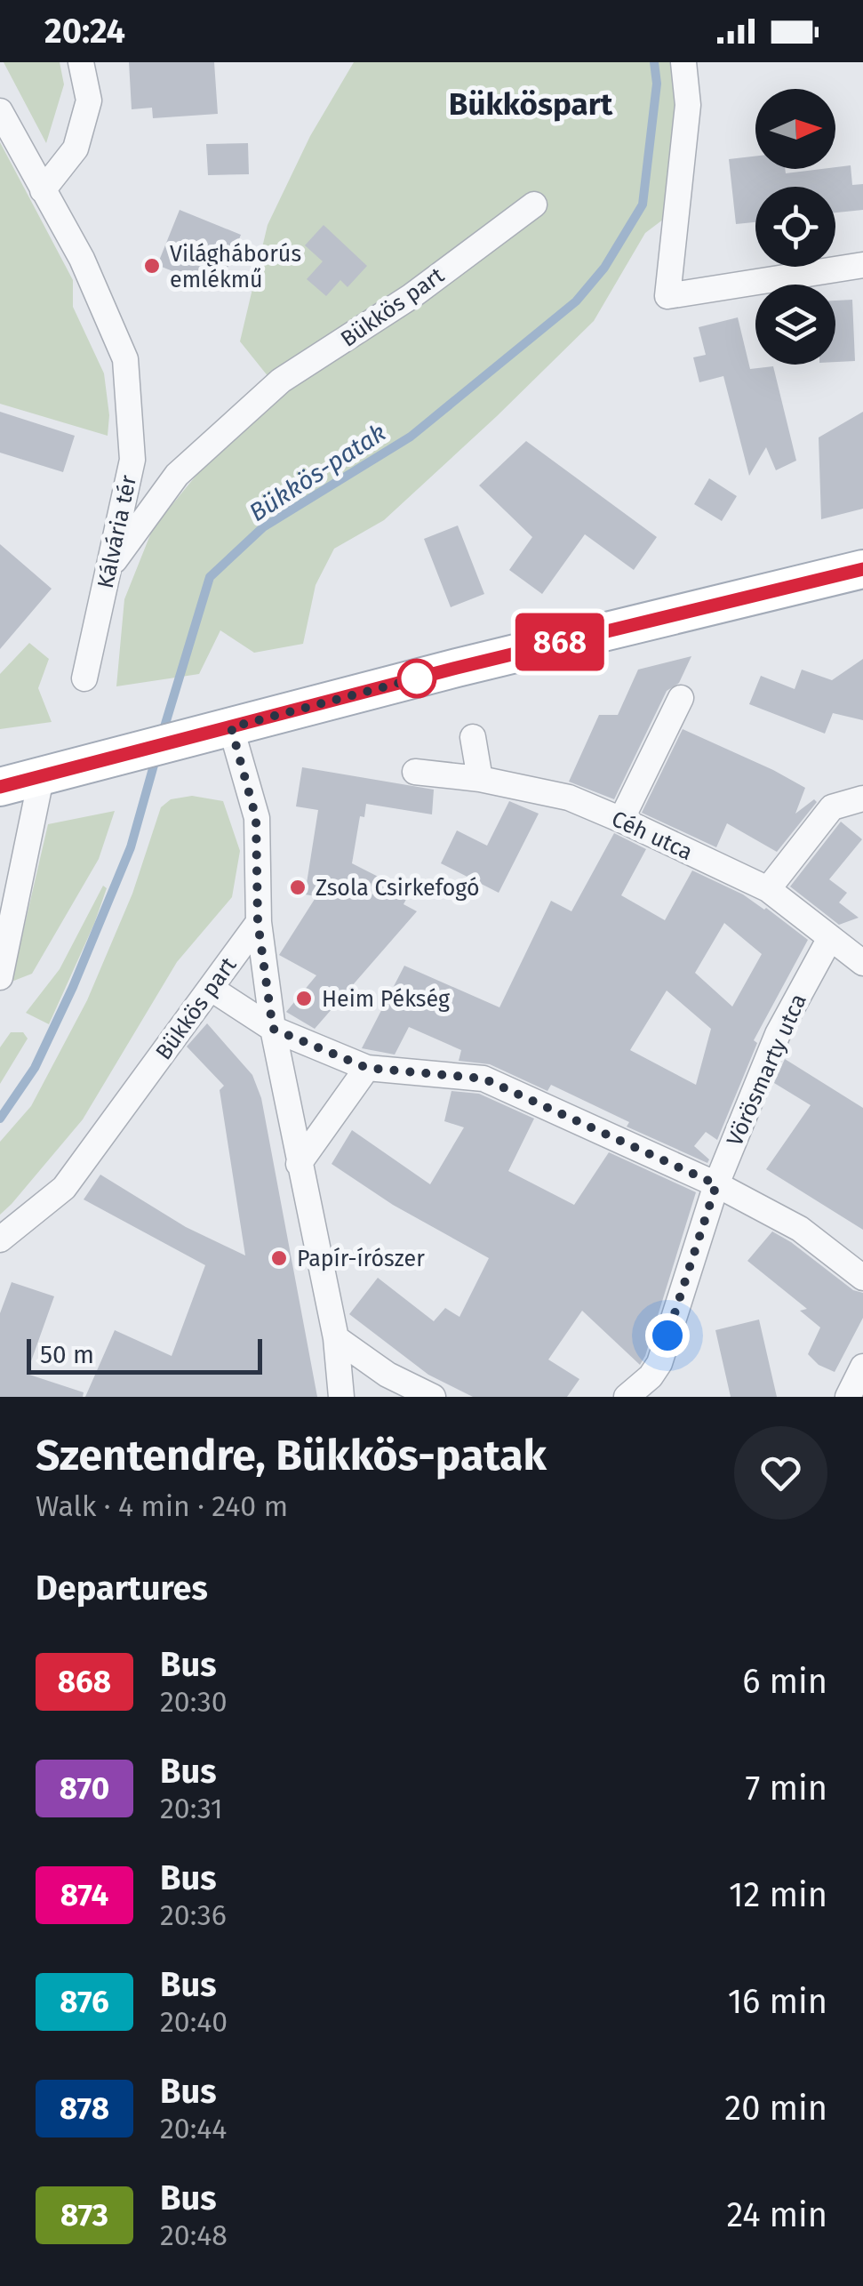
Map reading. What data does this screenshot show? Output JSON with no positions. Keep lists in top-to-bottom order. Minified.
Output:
{"streets":{"street":["Bükkös part","Kálvária tér","Céh utca","Vörösmarty utca"]},"crossings":[["Bükkös part","Kálvária tér"],["Céh utca","Vörösmarty utca"]],"districts":["Bükköspart"],"water":["Bükkös-patak"],"places":["Világháborús emlékmű","Zsola Csirkefogó","Heim Pékség","Papír-írószer"],"lines":["bus line 868"],"scale_bar":"50 m","north":"right","page":{"status":"20:24","on_map":"868","scale":"50 m","heading":[["Szentendre, Bükkös-patak","Walk · 4 min · 240 m"],"Departures"],"list":[{"mark":"868","name":"Bus","note":"20:30","value":"6 min"},{"mark":"870","name":"Bus","note":"20:31","value":"7 min"},{"mark":"874","name":"Bus","note":"20:36","value":"12 min"},{"mark":"876","name":"Bus","note":"20:40","value":"16 min"},{"mark":"878","name":"Bus","note":"20:44","value":"20 min"},{"mark":"873","name":"Bus","note":"20:48","value":"24 min"}]}}
